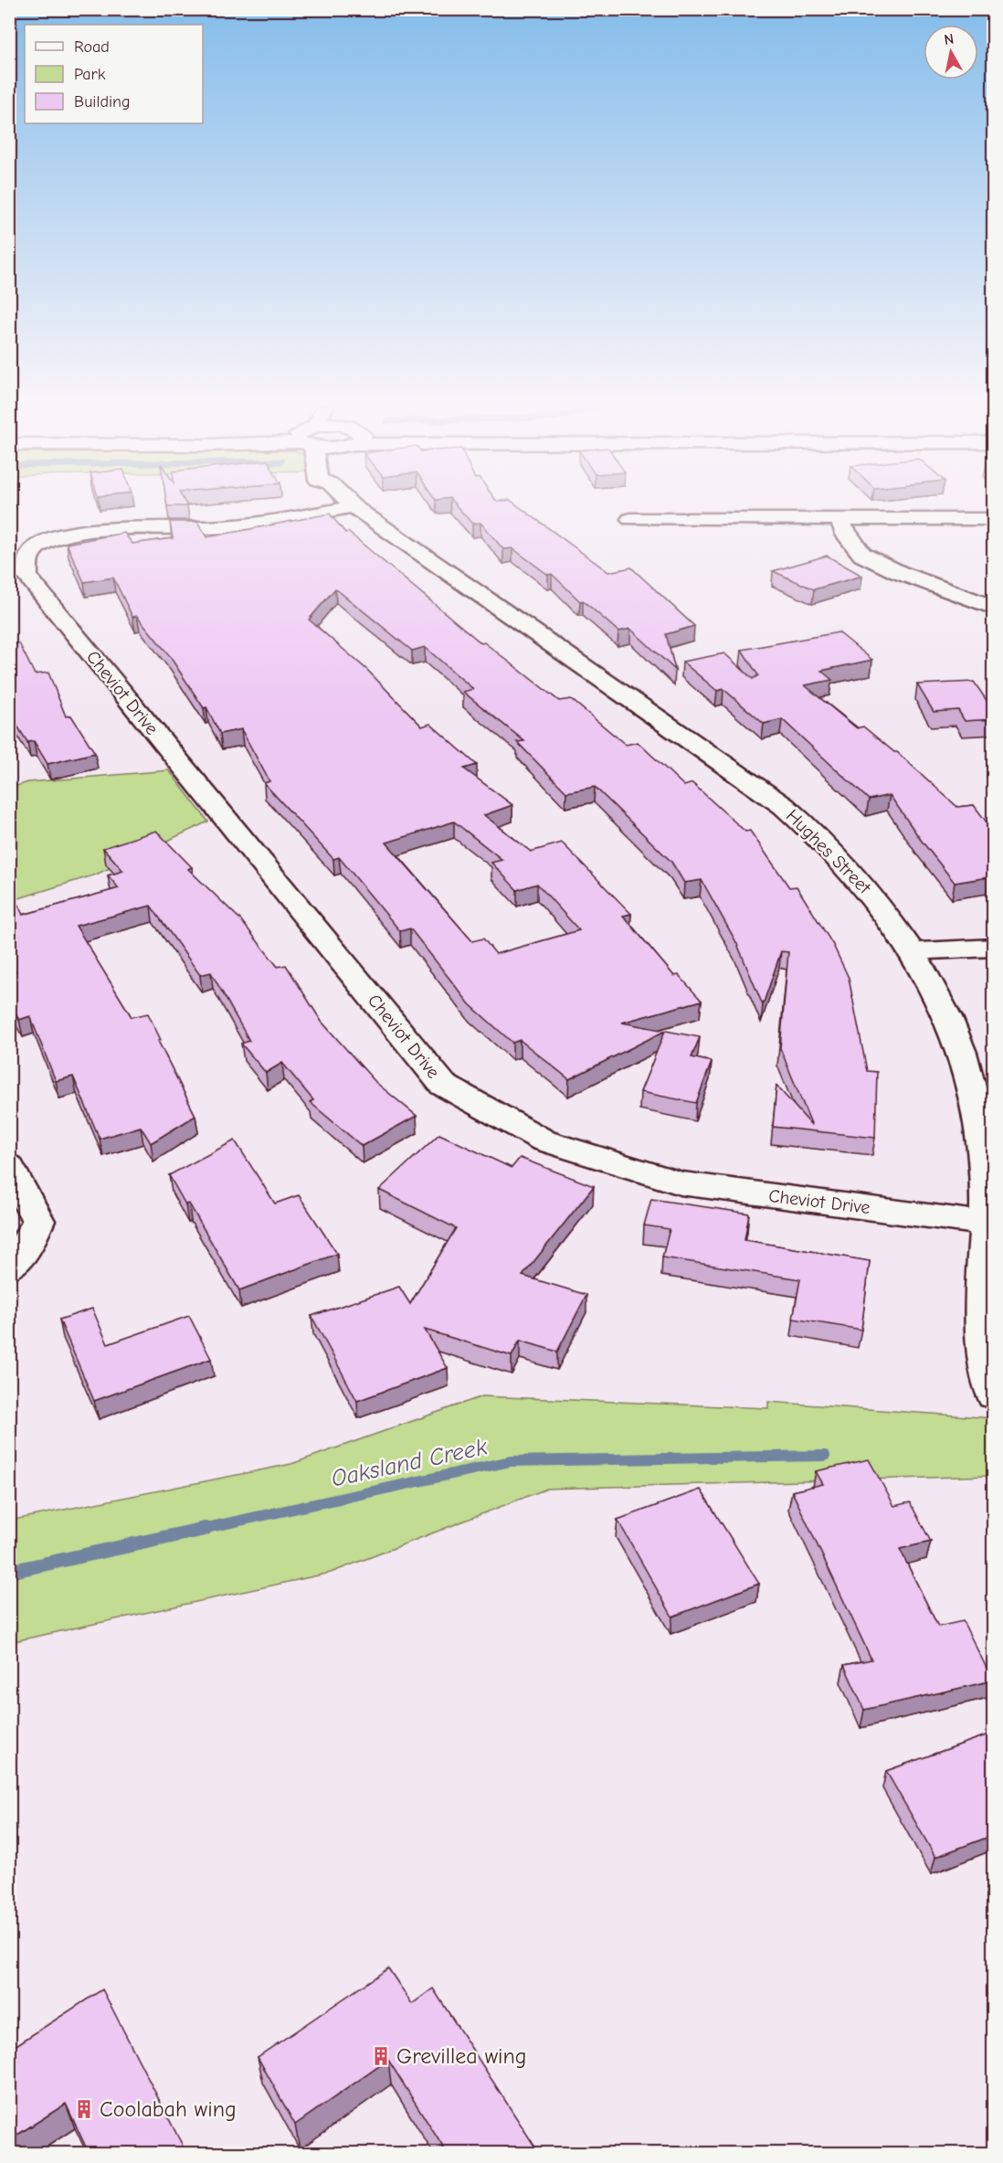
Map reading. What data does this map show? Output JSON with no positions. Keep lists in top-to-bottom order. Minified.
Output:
{"streets":{"street":["Cheviot Drive","Hughes Street"]},"crossings":[["Cheviot Drive","Hughes Street"]],"water":["Oaksland Creek"],"places":{"building":["Grevillea wing","Coolabah wing"]},"legend":["Road","Park","Building"],"north":"top"}
